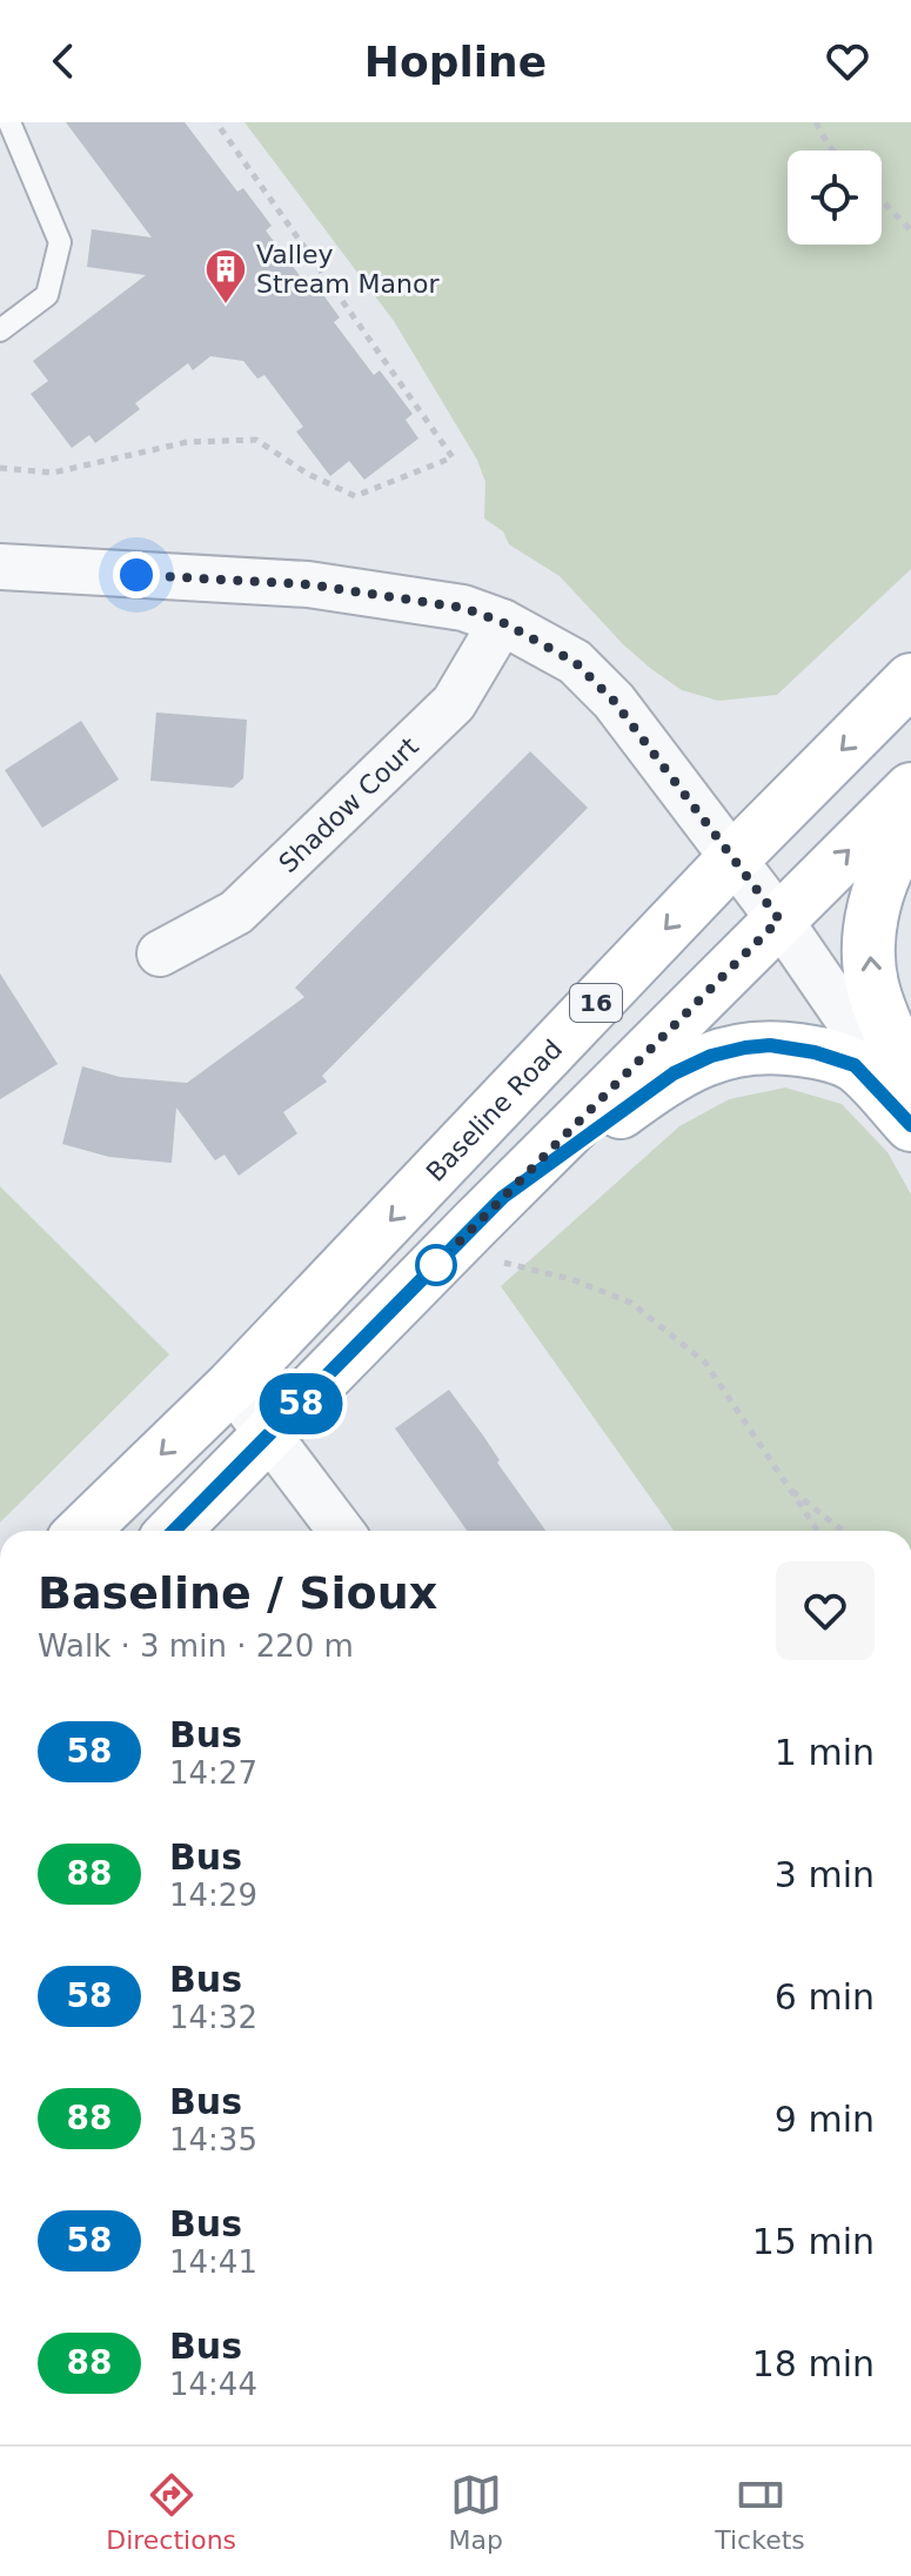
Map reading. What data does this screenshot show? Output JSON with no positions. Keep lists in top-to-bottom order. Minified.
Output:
{"streets":{"main road":["16","Baseline Road"],"street":["Shadow Court"]},"places":{"building":["Valley Stream Manor"]},"lines":["bus line 58"],"page":{"header":"Hopline","on_map":"58","heading":["Baseline / Sioux","Walk · 3 min · 220 m"],"list":[{"mark":"58","name":"Bus","note":"14:27","value":"1 min"},{"mark":"88","name":"Bus","note":"14:29","value":"3 min"},{"mark":"58","name":"Bus","note":"14:32","value":"6 min"},{"mark":"88","name":"Bus","note":"14:35","value":"9 min"},{"mark":"58","name":"Bus","note":"14:41","value":"15 min"},{"mark":"88","name":"Bus","note":"14:44","value":"18 min"}],"tabs":["Directions","Map","Tickets"]}}
